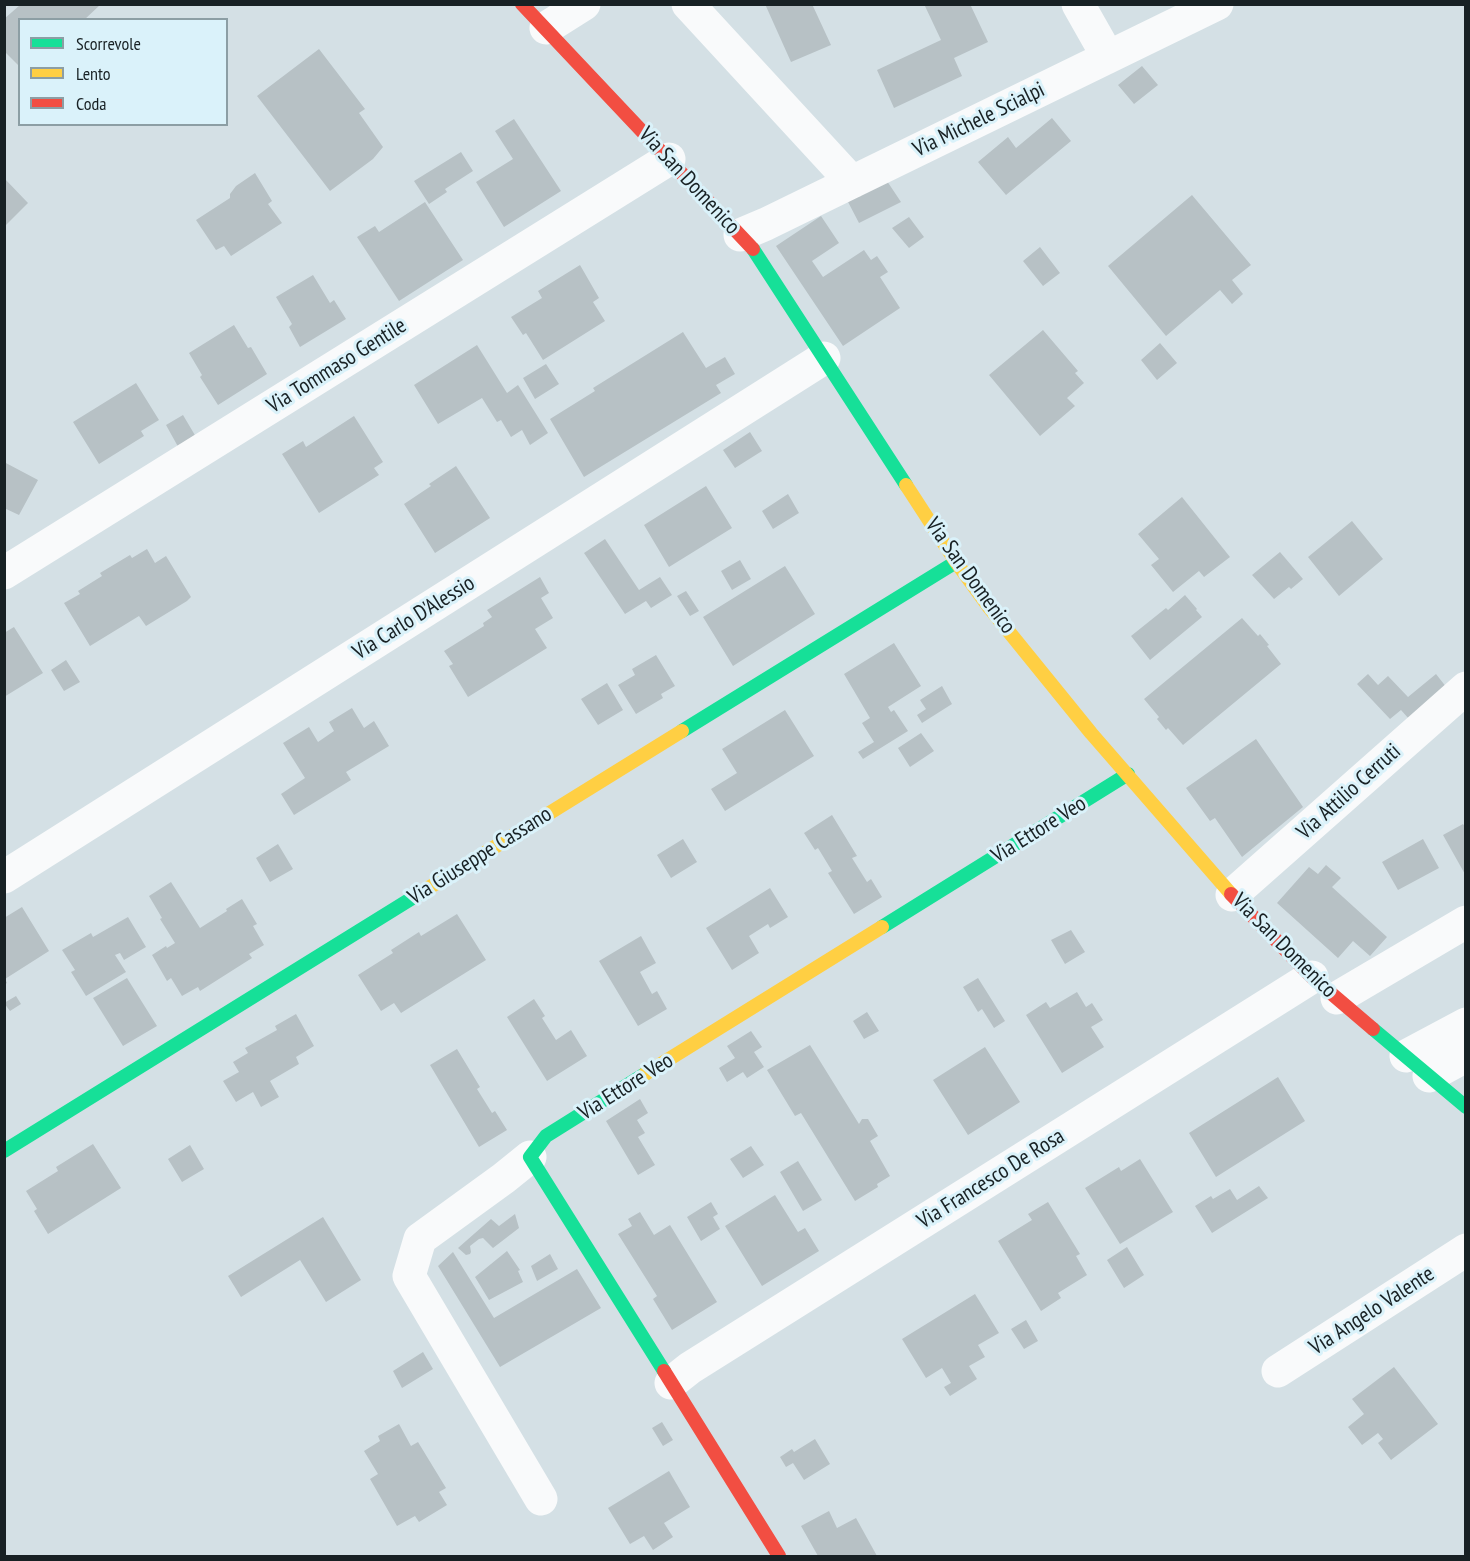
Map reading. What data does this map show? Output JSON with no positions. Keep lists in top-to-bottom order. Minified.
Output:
{"streets":{"street":["Via Michele Scialpi","Via San Domenico","Via Tommaso Gentile","Via Carlo D'Alessio","Via Attilio Cerruti","Via Ettore Veo","Via Giuseppe Cassano","Via Francesco De Rosa","Via Angelo Valente"]},"crossings":[["Via Michele Scialpi","Via San Domenico"],["Via San Domenico","Via Tommaso Gentile"],["Via San Domenico","Via Carlo D'Alessio"],["Via San Domenico","Via Attilio Cerruti"],["Via San Domenico","Via Ettore Veo"],["Via San Domenico","Via Giuseppe Cassano"],["Via San Domenico","Via Francesco De Rosa"]],"legend":["Scorrevole","Lento","Coda"]}
